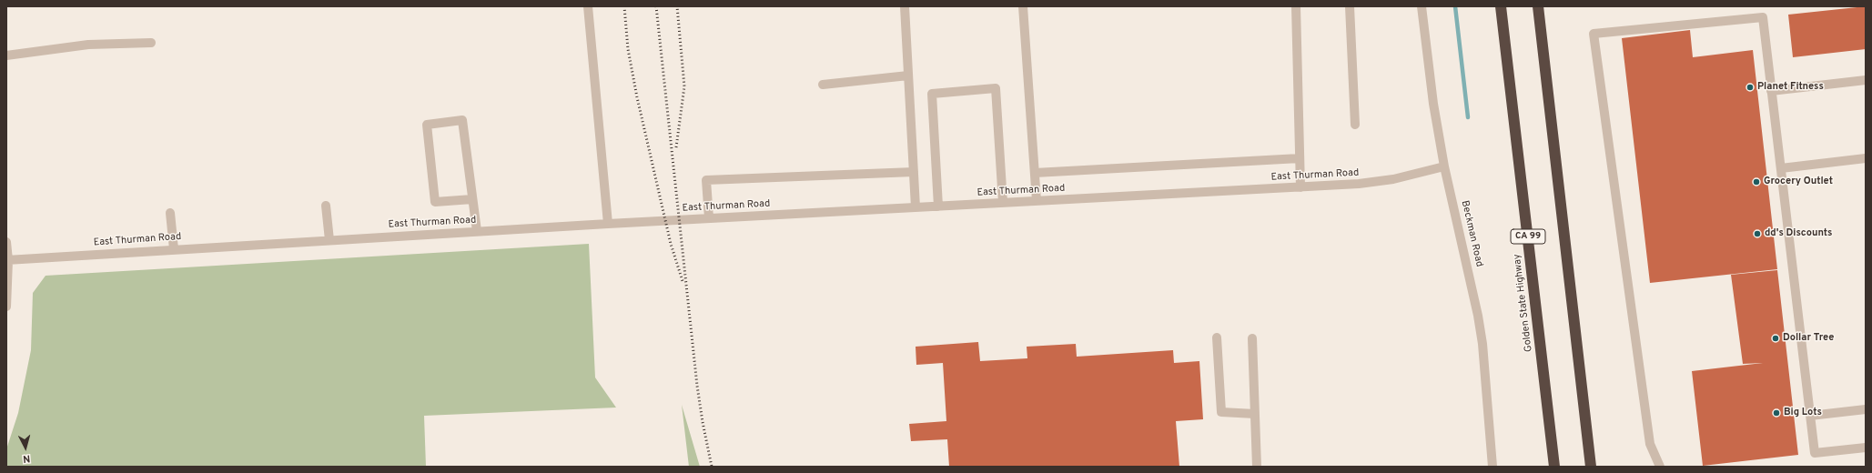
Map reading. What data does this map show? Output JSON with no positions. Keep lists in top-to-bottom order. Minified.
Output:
{"streets":{"highway":["CA 99","Golden State Highway"],"street":["East Thurman Road","Beckman Road"]},"crossings":[["East Thurman Road","Beckman Road"]],"places":["Planet Fitness","Grocery Outlet","dd's Discounts","Dollar Tree","Big Lots"],"north":"bottom"}
